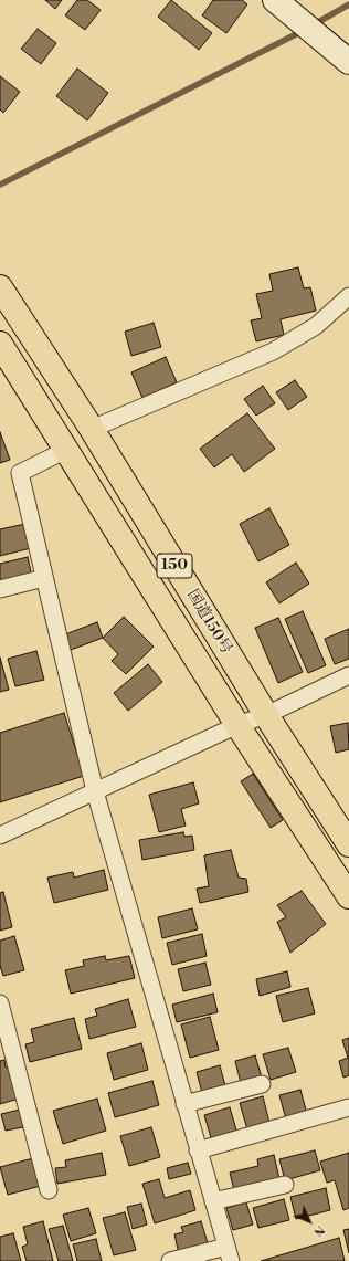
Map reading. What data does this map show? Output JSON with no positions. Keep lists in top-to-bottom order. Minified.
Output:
{"streets":{"highway":["150","国道150号"]},"north":"bottom right"}
